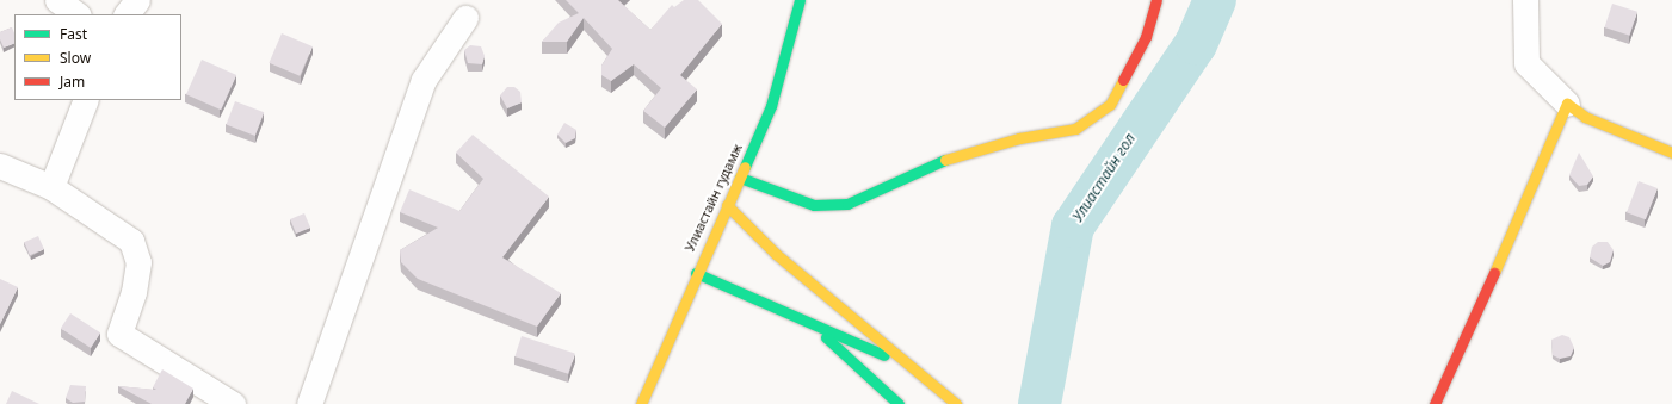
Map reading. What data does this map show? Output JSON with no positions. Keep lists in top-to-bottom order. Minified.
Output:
{"streets":{"street":["Улиастайн гудамж"]},"water":["Улиастайн гол"],"legend":["Fast","Slow","Jam"]}
